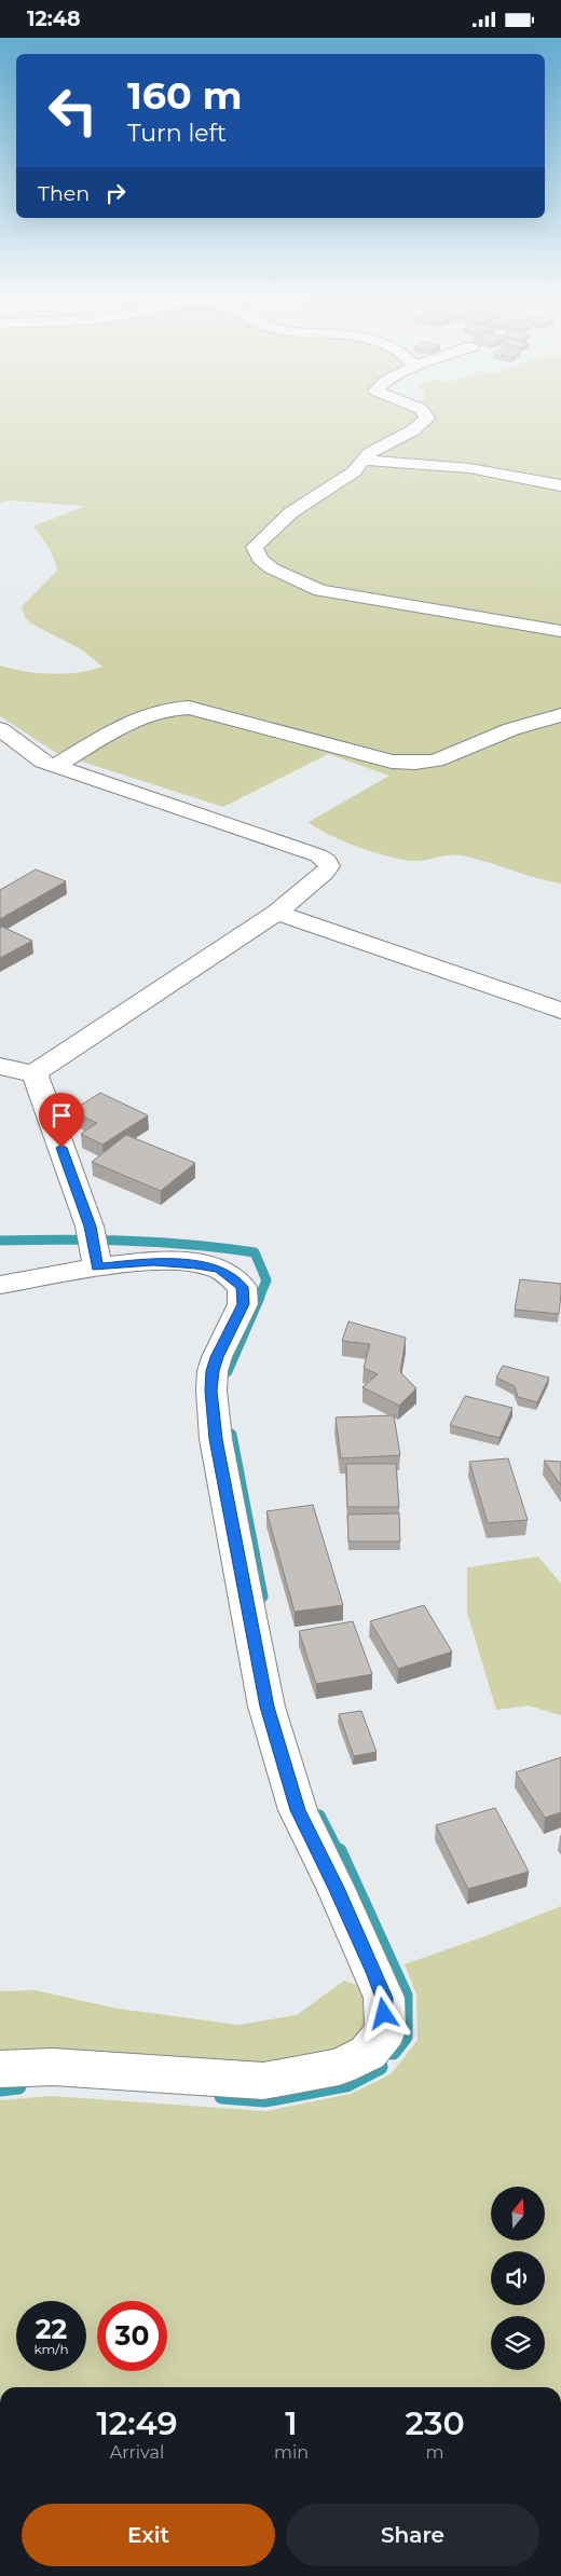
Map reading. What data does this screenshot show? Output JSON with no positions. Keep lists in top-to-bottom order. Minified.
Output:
{"north":"top","page":{"status":"12:48","turn":["160 m","Turn left"],"then":"Then","speed":"22 km/h","limit":"30","eta":["12:49","Arrival","1","min","230","m"],"buttons":["Exit","Share"]}}
